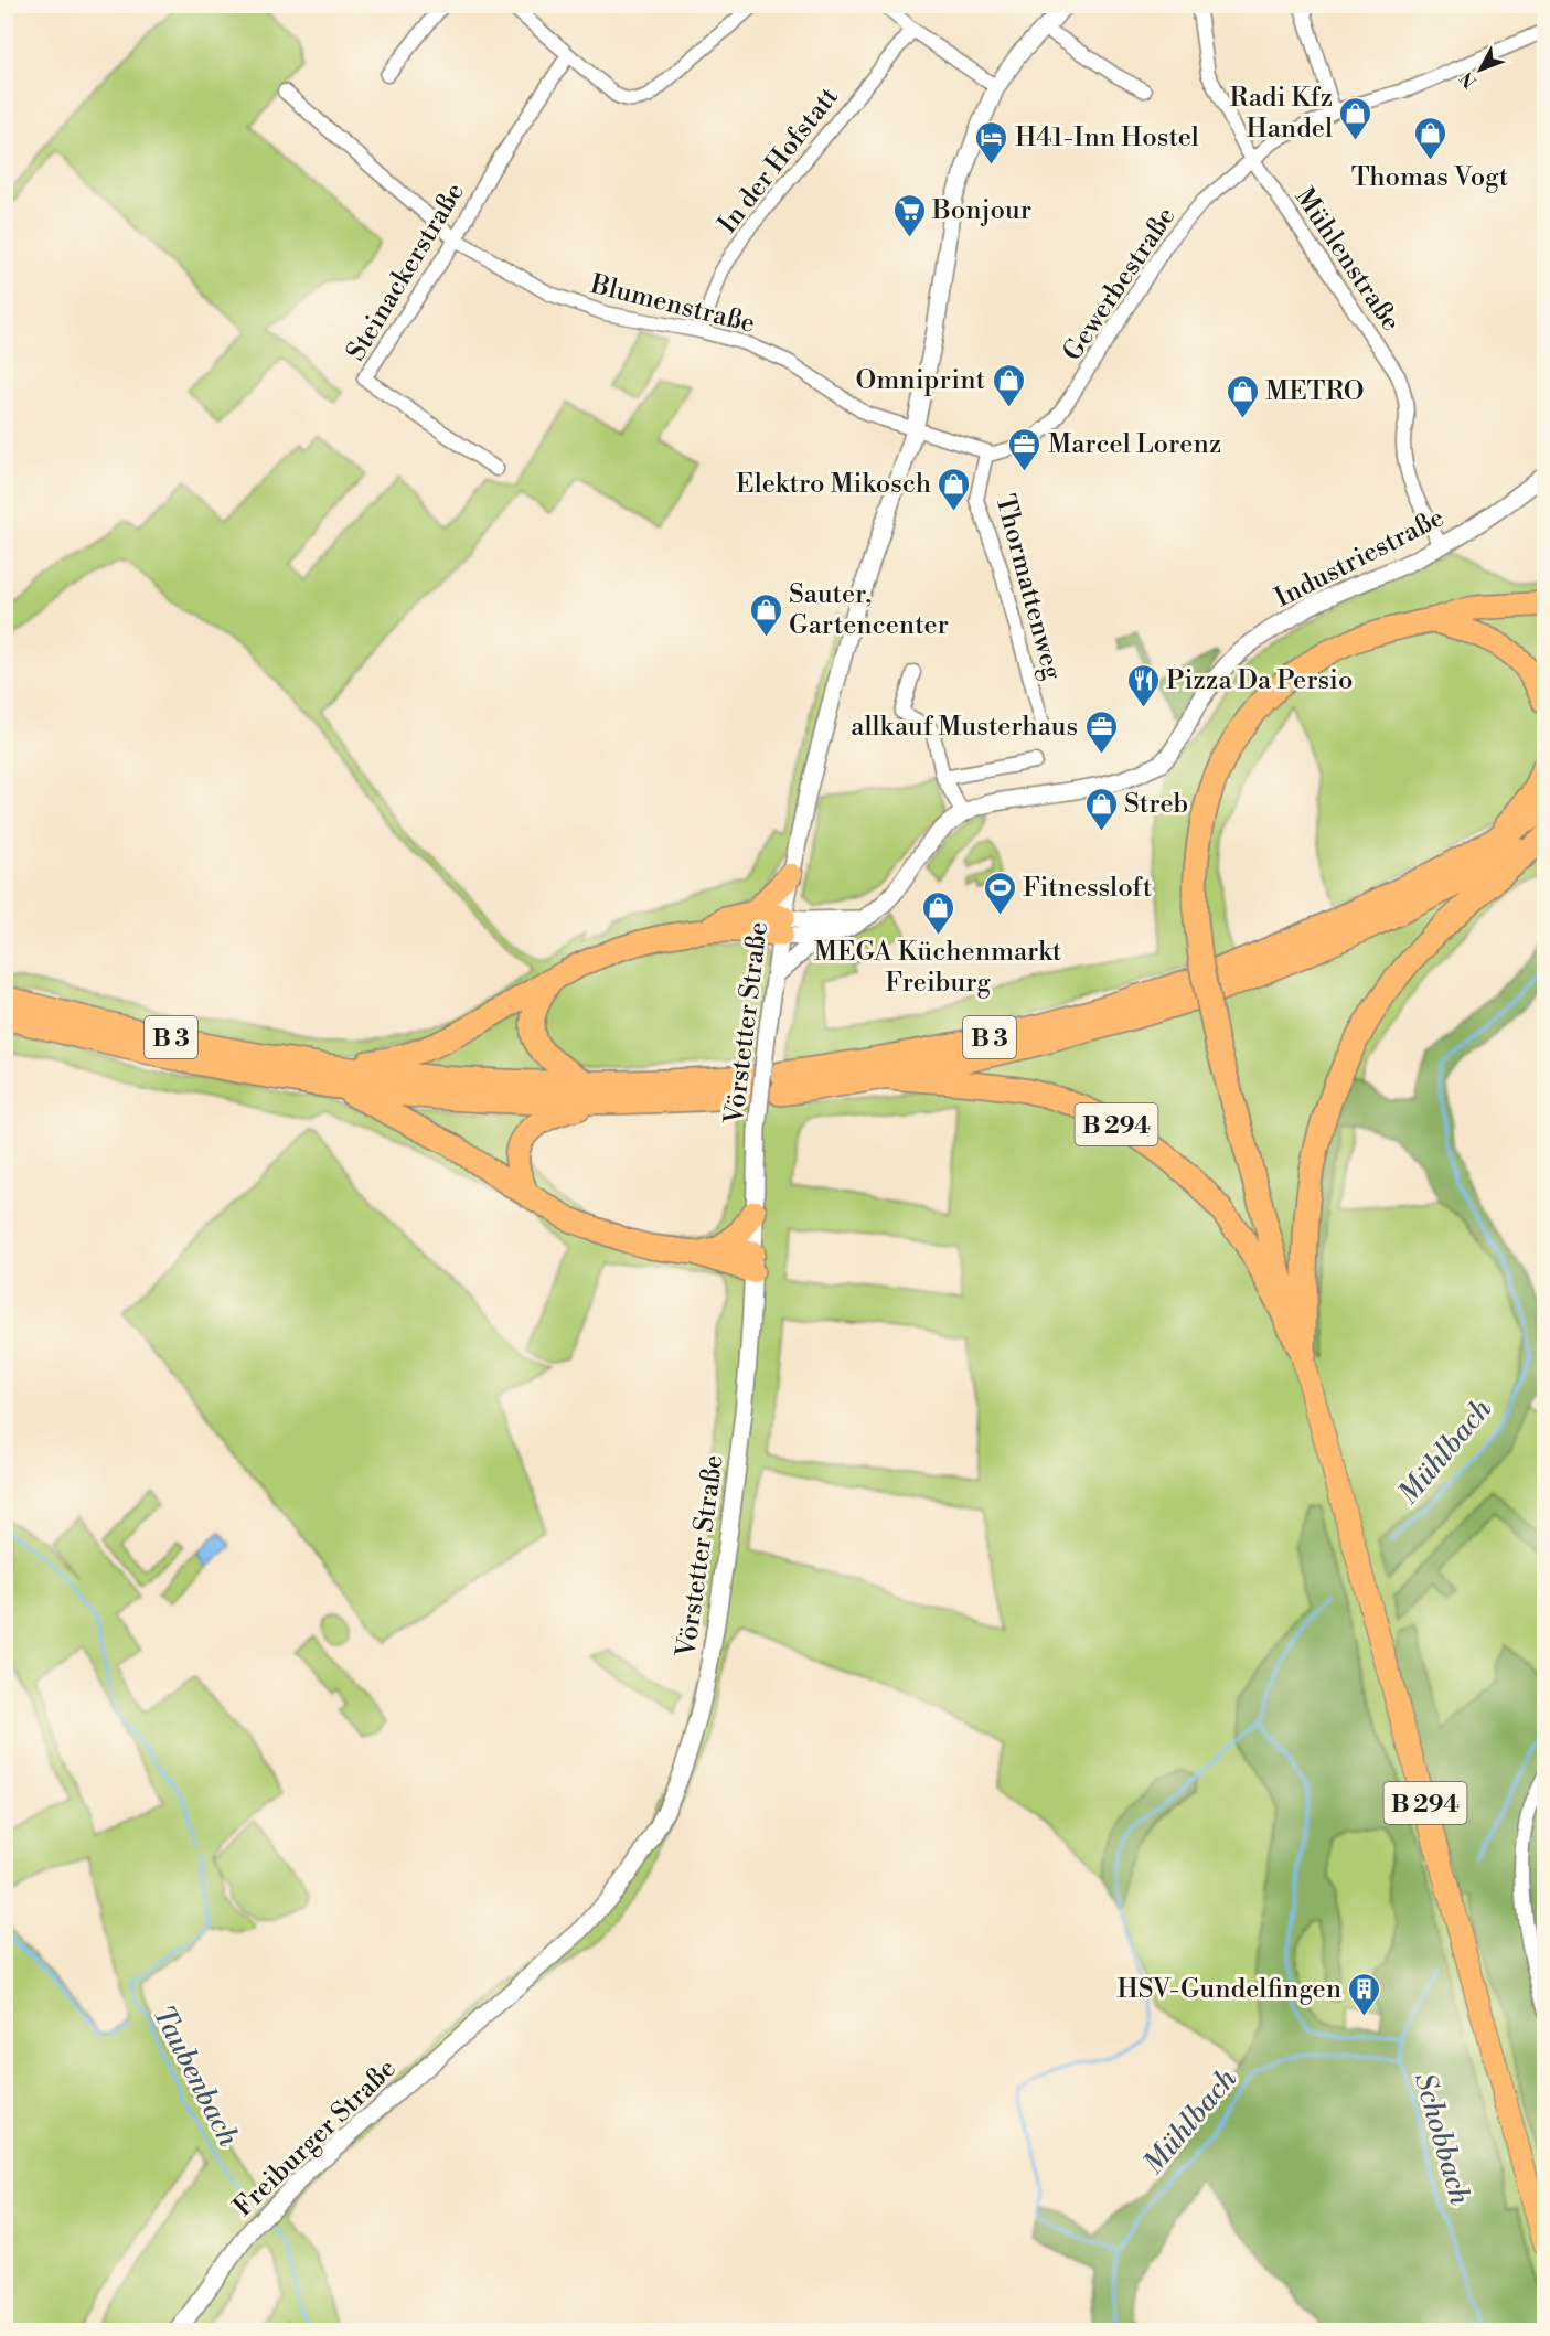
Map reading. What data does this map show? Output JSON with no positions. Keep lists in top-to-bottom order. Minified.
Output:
{"streets":{"highway":["B 3","B 294"],"street":["In der Hofstatt","Mühlenstraße","Steinackerstraße","Gewerbestraße","Blumenstraße","Industriestraße","Thormattenweg","Vörstetter Straße","Freiburger Straße"]},"crossings":[["In der Hofstatt","Blumenstraße"],["Mühlenstraße","Gewerbestraße"],["Mühlenstraße","Industriestraße"],["Steinackerstraße","Blumenstraße"],["Gewerbestraße","Blumenstraße"],["Gewerbestraße","Thormattenweg"],["Gewerbestraße","Vörstetter Straße"],["Blumenstraße","Vörstetter Straße"],["Industriestraße","Vörstetter Straße"],["Vörstetter Straße","Freiburger Straße"],["B 3","B 294"]],"water":["Mühlbach","Taubenbach","Schobbach"],"places":{"shop":["Radi Kfz Handel","Thomas Vogt","Omniprint","METRO","Elektro Mikosch","Sauter, Gartencenter","Streb","MEGA Küchenmarkt Freiburg"],"hotel":["H41-Inn Hostel"],"supermarket":["Bonjour"],"office":["Marcel Lorenz","allkauf Musterhaus"],"restaurant":["Pizza Da Persio"],"sports":["Fitnessloft"],"building":["HSV-Gundelfingen"]},"north":"bottom left"}
